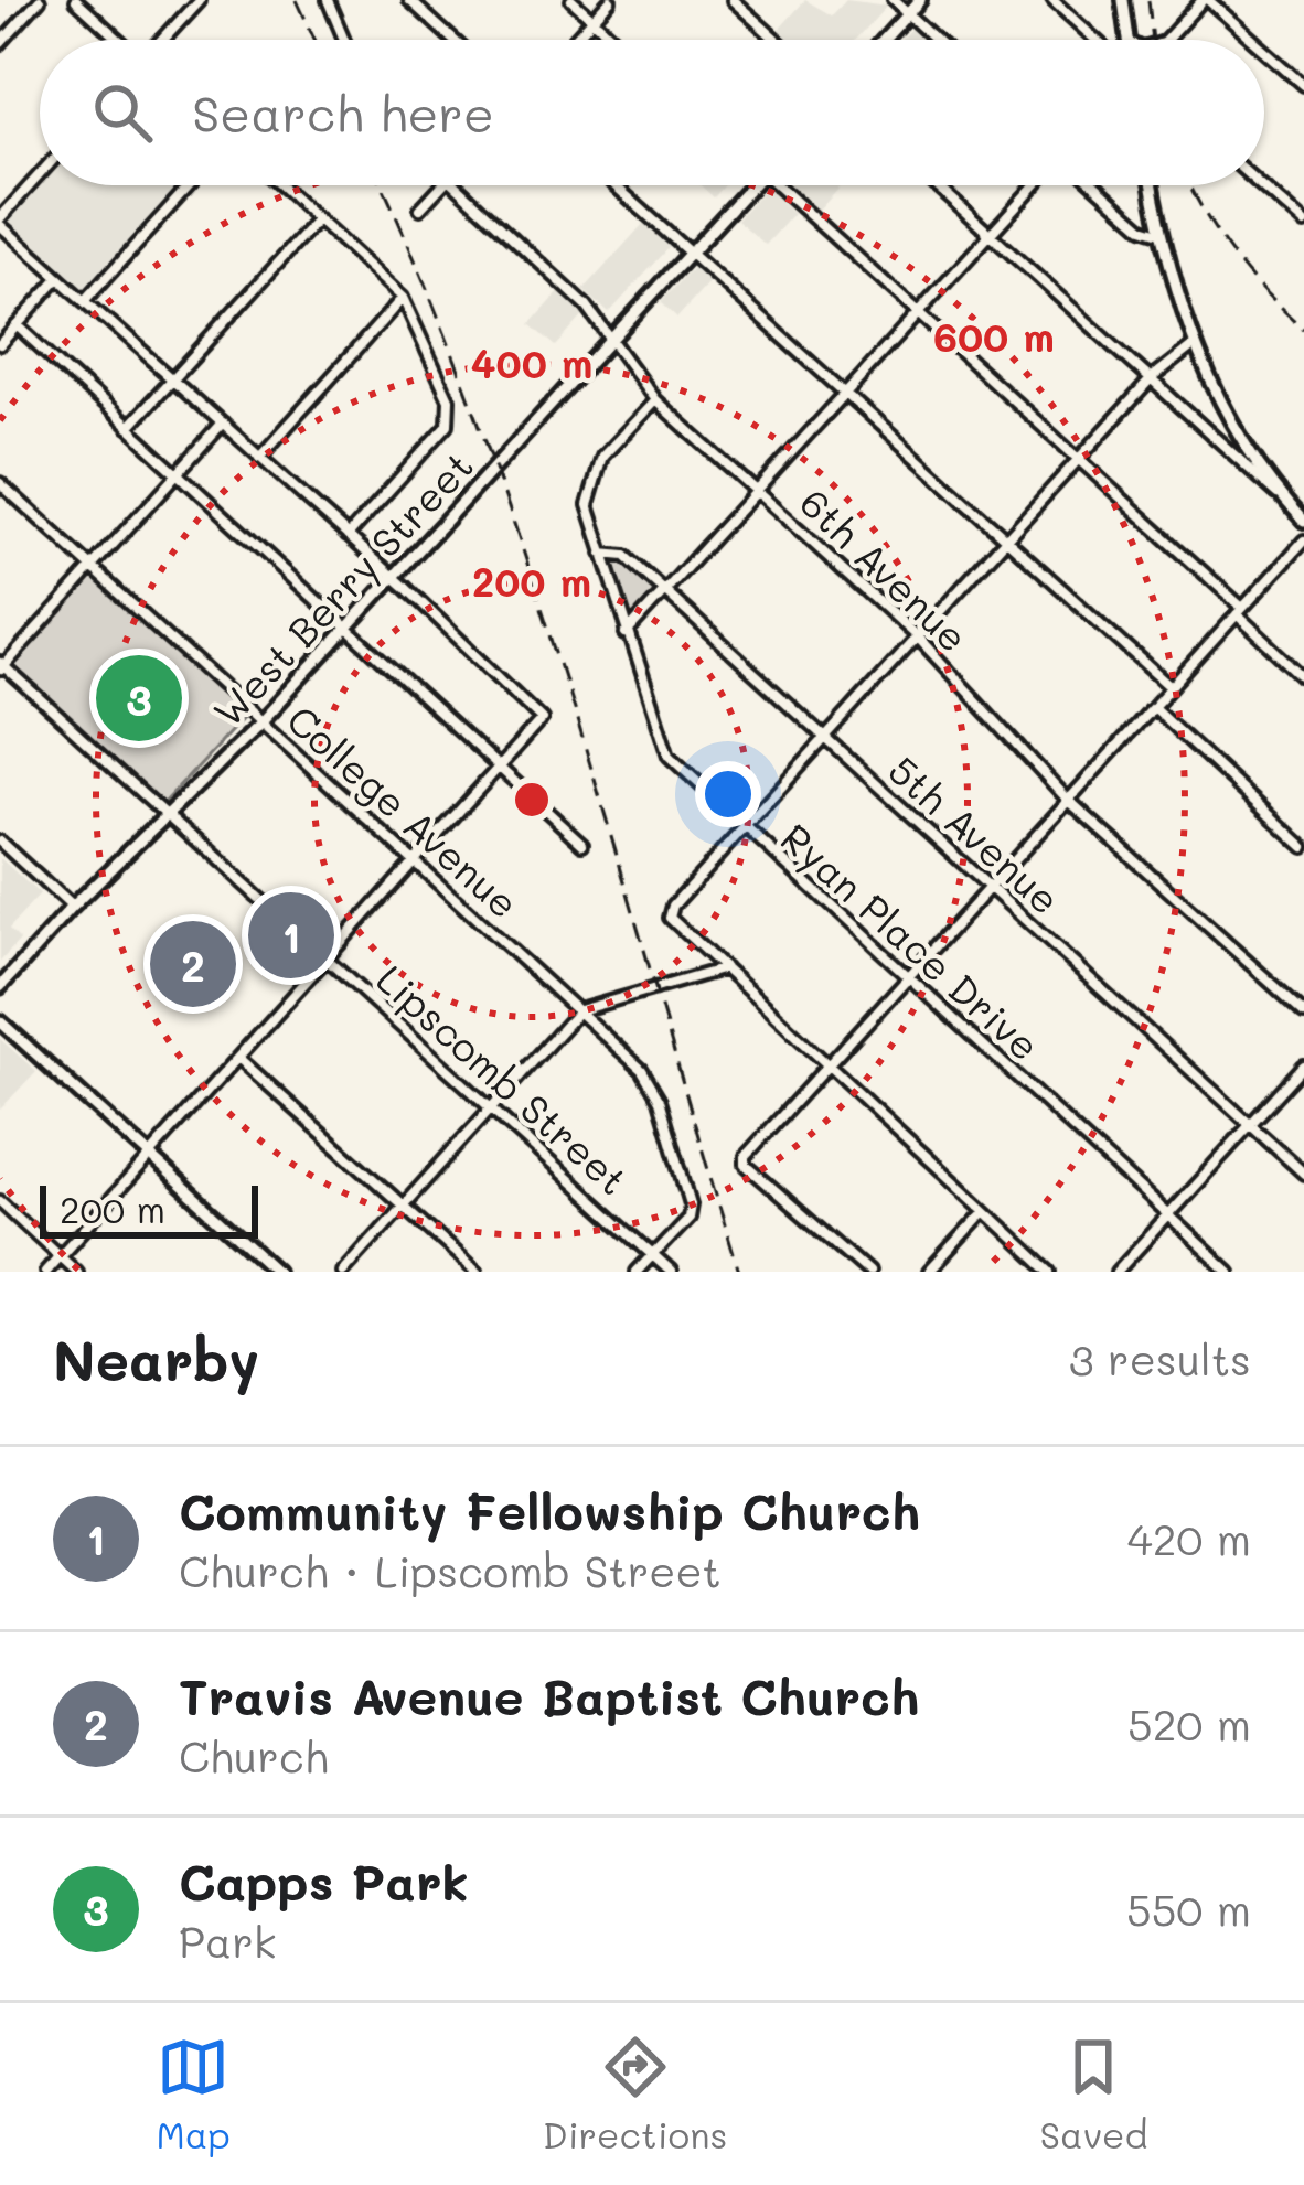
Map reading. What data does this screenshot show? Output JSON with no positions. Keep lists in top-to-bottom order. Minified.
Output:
{"streets":{"main road":["West Berry Street"],"street":["6th Avenue","College Avenue","5th Avenue","Ryan Place Drive","Lipscomb Street"]},"crossings":[["6th Avenue","West Berry Street"],["6th Avenue","Ryan Place Drive"],["West Berry Street","College Avenue"],["West Berry Street","Lipscomb Street"],["College Avenue","Lipscomb Street"],["5th Avenue","Ryan Place Drive"]],"scale_bar":"200 m","page":{"search":"Search here","pins":["3","1","2"],"scale":"200 m","heading":["Nearby","3 results"],"list":[{"mark":"1","name":"Community Fellowship Church","note":"Church · Lipscomb Street","value":"420 m"},{"mark":"2","name":"Travis Avenue Baptist Church","note":"Church","value":"520 m"},{"mark":"3","name":"Capps Park","note":"Park","value":"550 m"}],"nav":["Map","Directions","Saved"]},"rings":["600 m","400 m","200 m"]}
